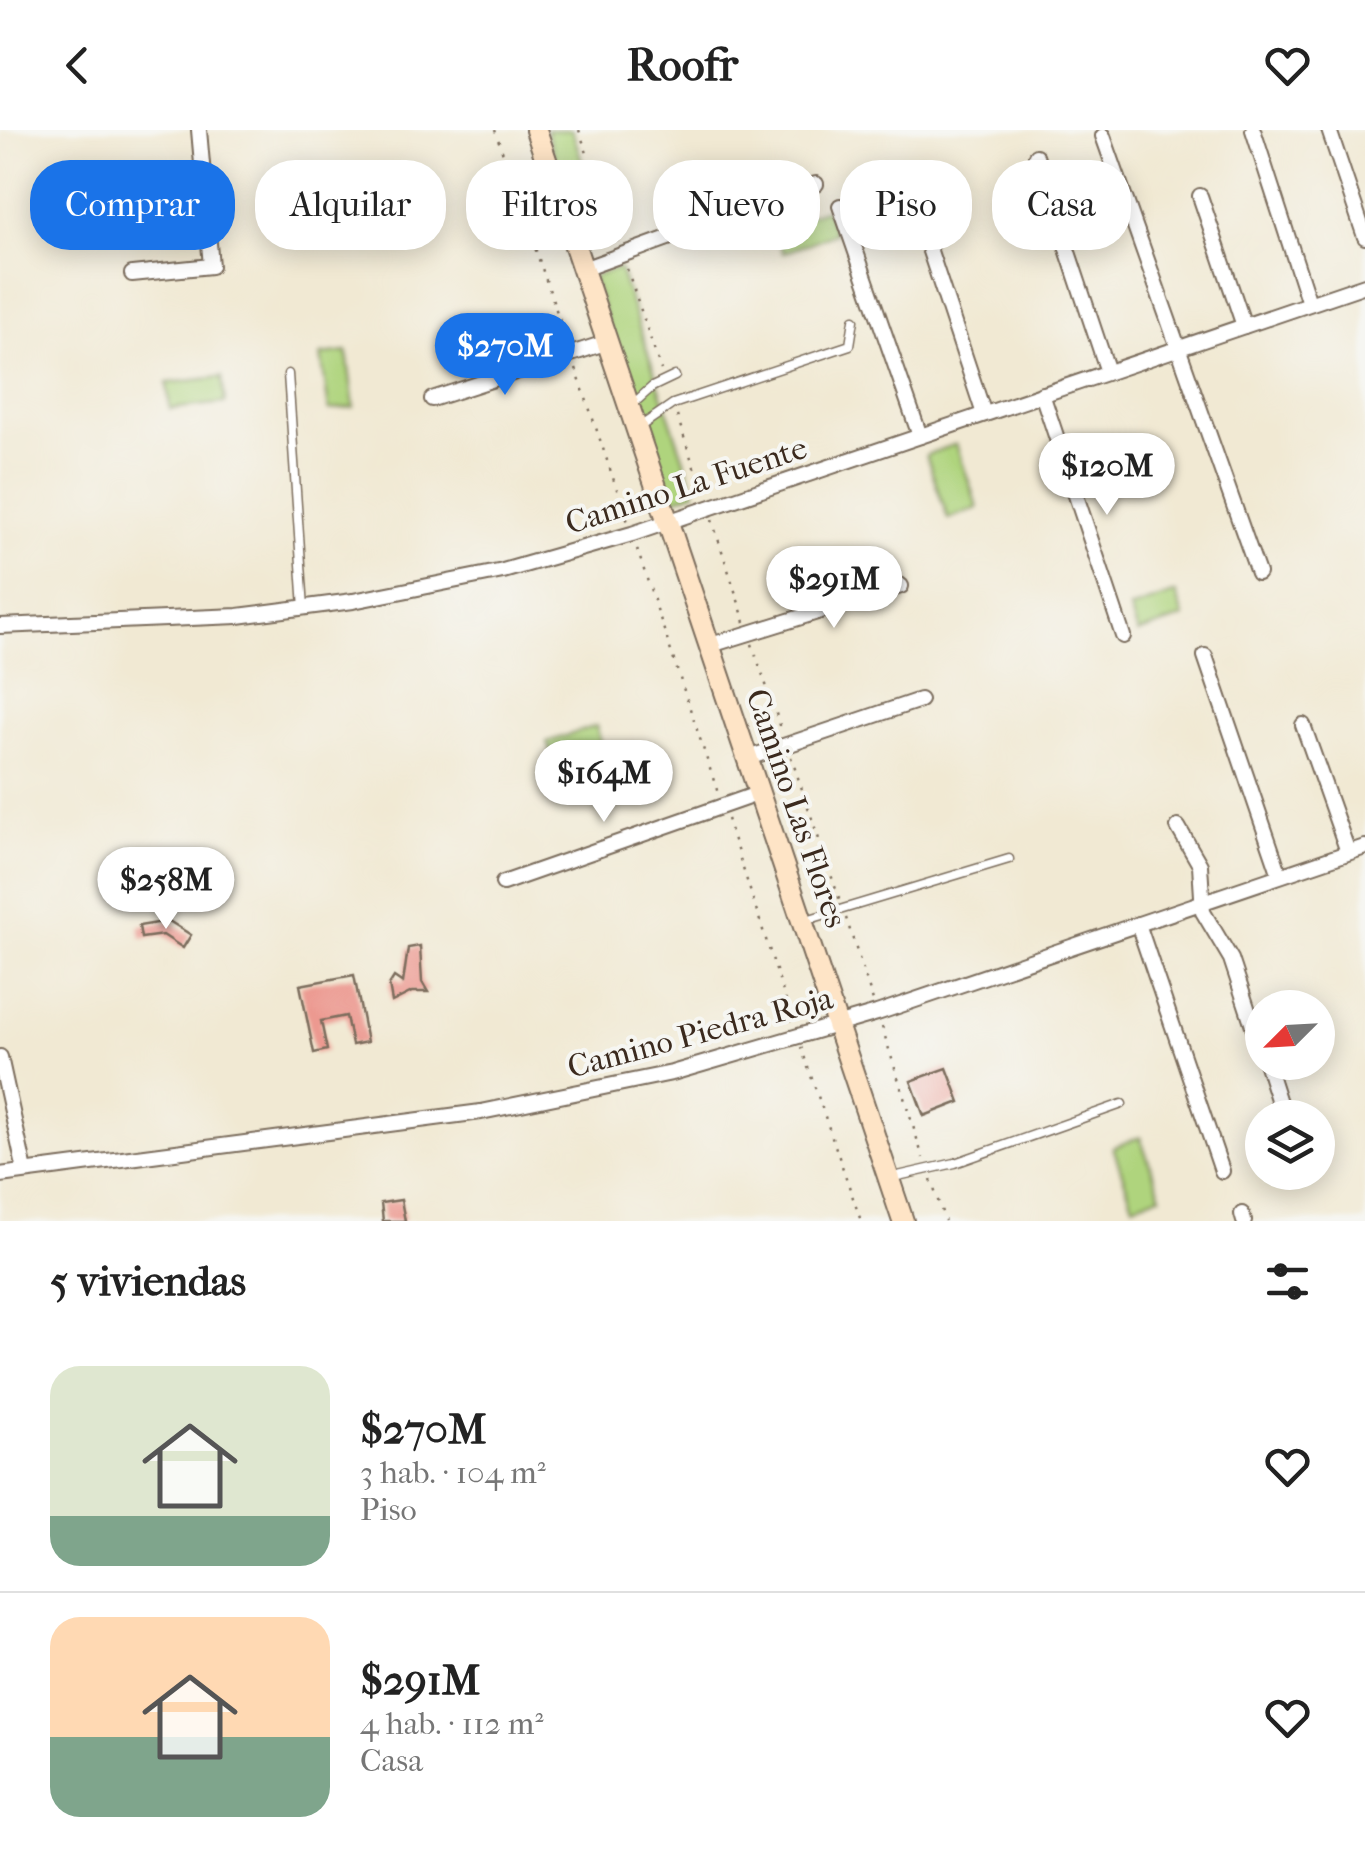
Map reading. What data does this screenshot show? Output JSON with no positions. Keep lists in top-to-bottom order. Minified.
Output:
{"streets":{"street":["Camino La Fuente","Camino Las Flores","Camino Piedra Roja"]},"crossings":[["Camino La Fuente","Camino Las Flores"],["Camino Las Flores","Camino Piedra Roja"]],"north":"bottom left","page":{"header":"Roofr","chip":["Comprar","Alquilar","Filtros","Nuevo","Piso","Casa"],"price":["$270M","$120M","$291M","$164M","$258M"],"heading":"5 viviendas","list":[{"name":"$270M","note":"3 hab. · 104 m² · Piso"},{"name":"$291M","note":"4 hab. · 112 m² · Casa"}]}}
